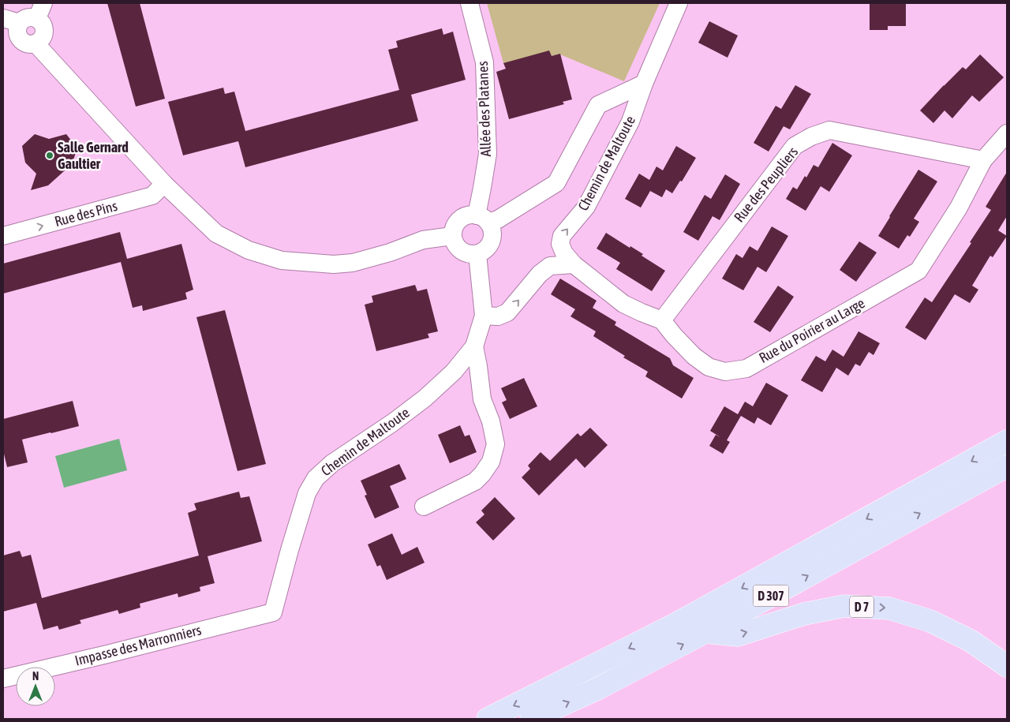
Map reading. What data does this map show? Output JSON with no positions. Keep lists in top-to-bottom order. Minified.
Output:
{"streets":{"main road":["D 307","D 7"],"street":["Allée des Platanes","Chemin de Maltoute","Rue des Peupliers","Rue des Pins","Rue du Poirier au Large","Impasse des Marronniers"]},"crossings":[["Allée des Platanes","Chemin de Maltoute"],["Chemin de Maltoute","Impasse des Marronniers"],["Rue des Peupliers","Rue du Poirier au Large"],["D 307","D 7"]],"one_way":["Rue des Pins"],"places":["Salle Gernard Gaultier"],"north":"top"}
